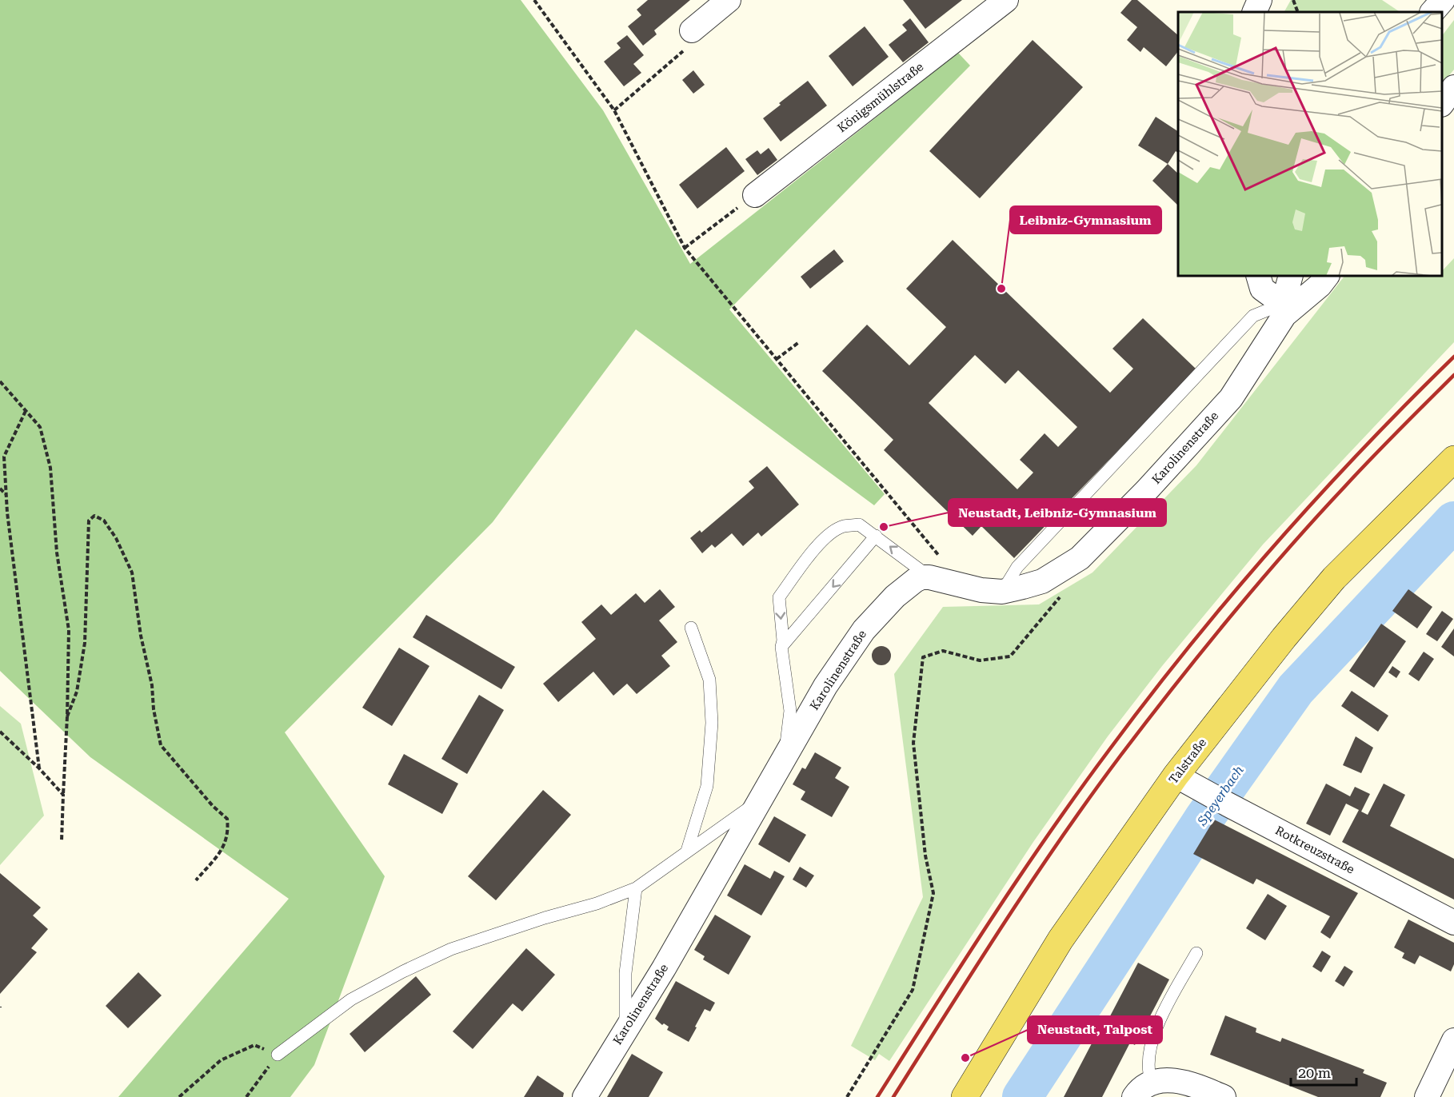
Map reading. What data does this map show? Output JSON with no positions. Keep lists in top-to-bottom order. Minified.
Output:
{"streets":{"main road":["Talstraße"],"street":["Königsmühlstraße","Karolinenstraße","Rotkreuzstraße"]},"crossings":[["Talstraße","Rotkreuzstraße"]],"water":["Speyerbach"],"places":["Leibniz-Gymnasium","Neustadt, Leibniz-Gymnasium","Neustadt, Talpost"],"scale_bar":"20 m"}
